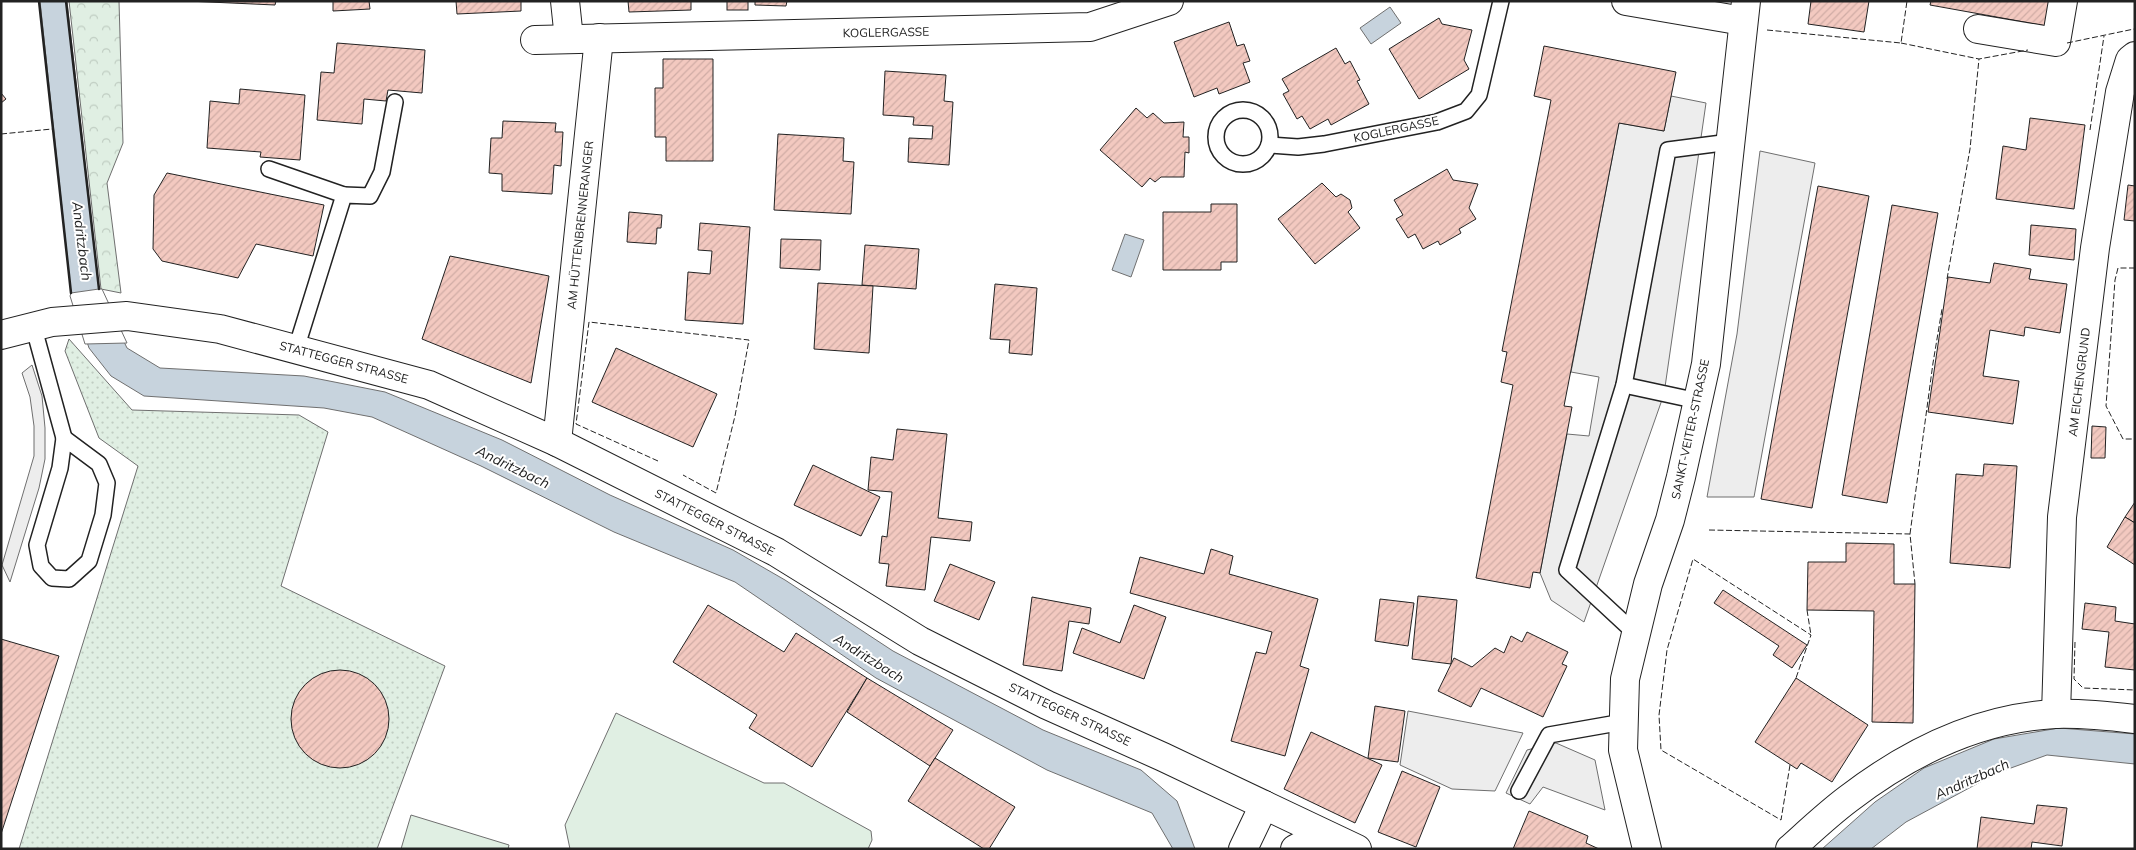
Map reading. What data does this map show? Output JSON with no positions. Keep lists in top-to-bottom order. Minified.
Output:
{"streets":{"street":["KOGLERGASSE","AM HÜTTENBRENNERANGER","STATTEGGER STRASSE","AM EICHENGRUND","SANKT-VEITER-STRASSE"]},"crossings":[["KOGLERGASSE","AM HÜTTENBRENNERANGER"],["AM HÜTTENBRENNERANGER","STATTEGGER STRASSE"]],"water":["Andritzbach"]}
